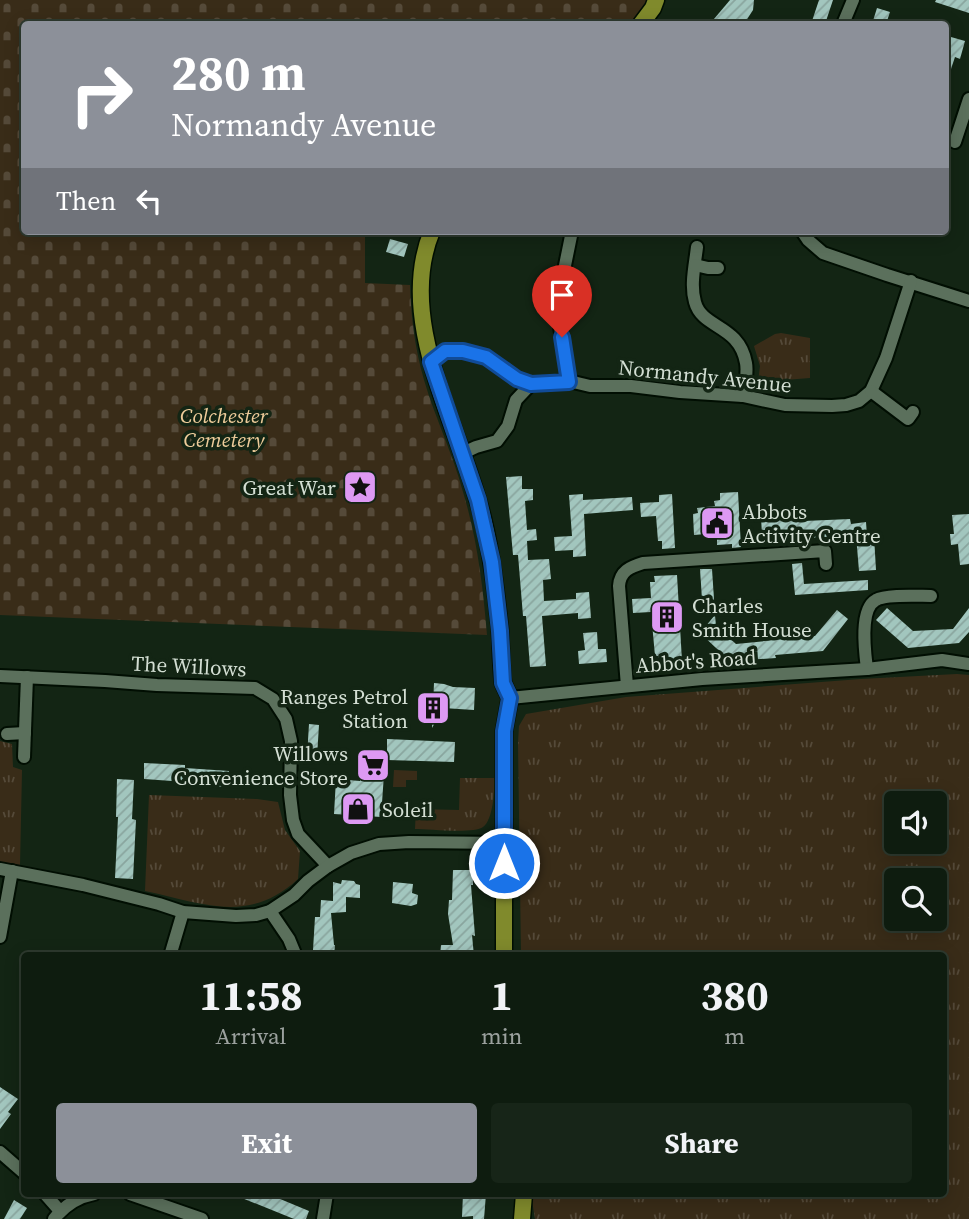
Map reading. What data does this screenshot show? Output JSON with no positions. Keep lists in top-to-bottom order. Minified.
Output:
{"streets":{"street":["Normandy Avenue","Abbot's Road","The Willows"]},"parks":["Colchester Cemetery"],"places":{"place":["Great War"],"public building":["Abbots Activity Centre"],"building":["Charles Smith House","Ranges Petrol Station"],"supermarket":["Willows Convenience Store"],"shop":["Soleil"]},"page":{"turn":["280 m","Normandy Avenue"],"then":"Then","eta":["11:58","Arrival","1","min","380","m"],"buttons":["Exit","Share"]}}
